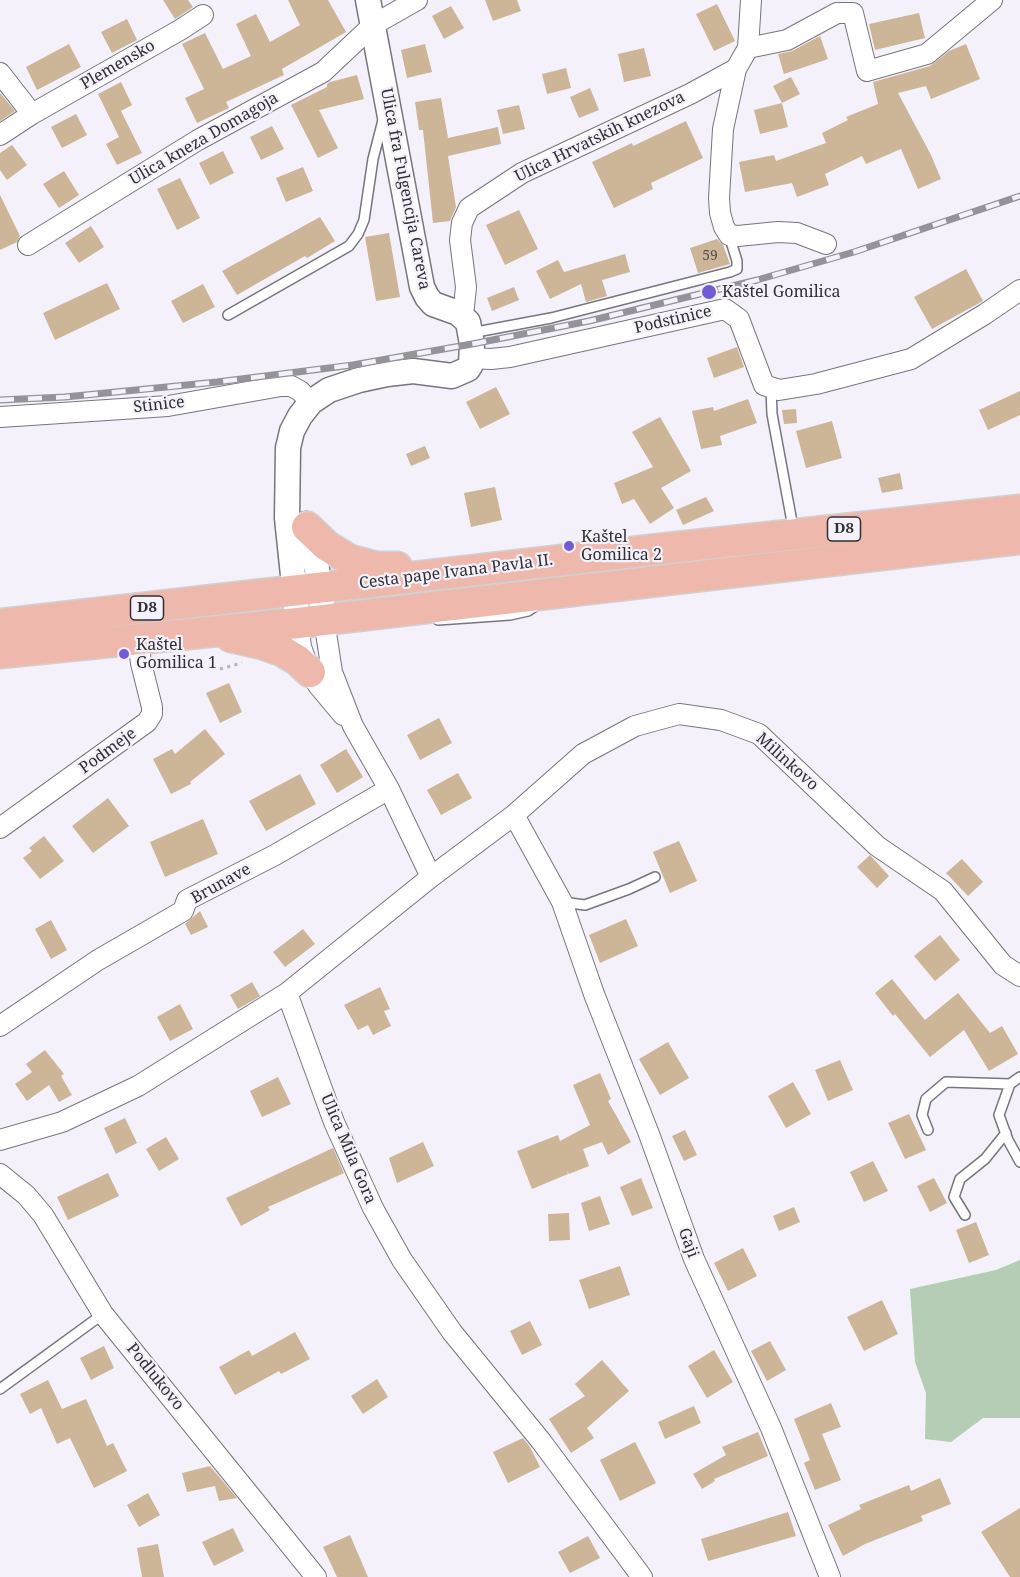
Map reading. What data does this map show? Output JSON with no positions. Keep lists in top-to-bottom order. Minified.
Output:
{"streets":{"main road":["D8","Cesta pape Ivana Pavla II."],"street":["Plemensko","Ulica Hrvatskih knezova","Ulica kneza Domagoja","Ulica fra Fulgencija Careva","Podstinice","Stinice","Podmeje","Milinkovo","Brunave","Ulica Mila Gora","Gaji","Podlukovo"]},"crossings":[["Ulica Hrvatskih knezova","Ulica fra Fulgencija Careva"],["Ulica kneza Domagoja","Ulica fra Fulgencija Careva"],["Cesta pape Ivana Pavla II.","Podmeje"],["Milinkovo","Gaji"]],"places":["Kaštel Gomilica","Kaštel Gomilica 2","Kaštel Gomilica 1"],"house_numbers":["59"]}
